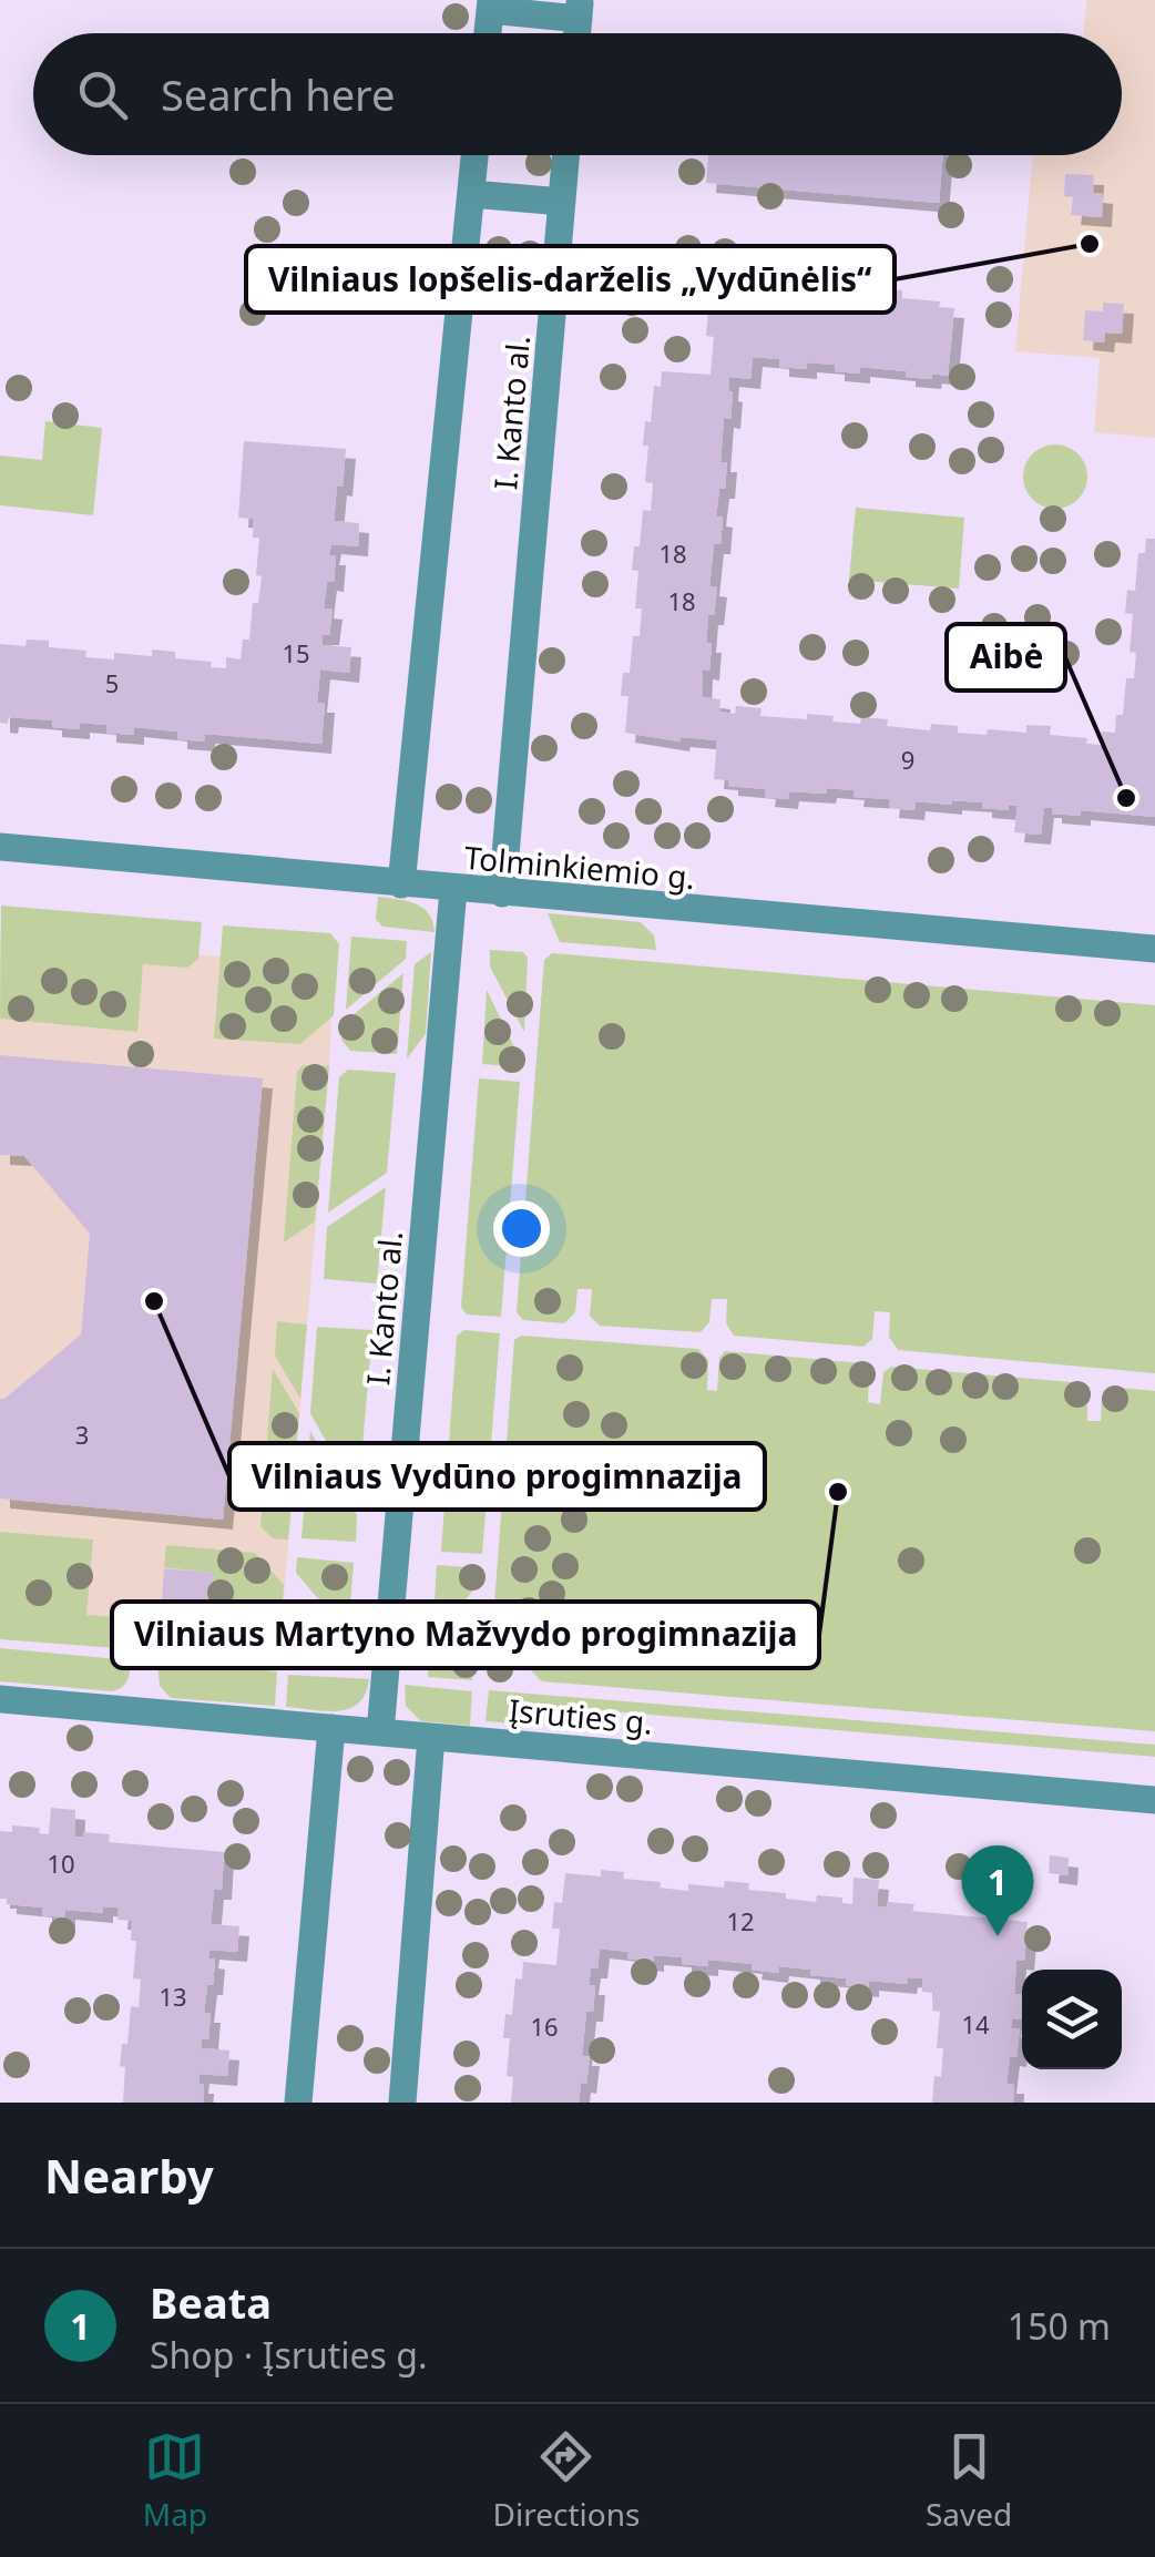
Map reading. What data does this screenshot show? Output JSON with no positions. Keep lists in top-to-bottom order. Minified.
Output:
{"streets":{"street":["I. Kanto al.","Tolminkiemio g.","Įsruties g."]},"crossings":[["I. Kanto al.","Tolminkiemio g."],["I. Kanto al.","Įsruties g."]],"places":["Vilniaus lopšelis-darželis „Vydūnėlis“","Aibė","Vilniaus Vydūno progimnazija","Vilniaus Martyno Mažvydo progimnazija"],"house_numbers":["18","18","15","5","9","3","10","12","13","14","16"],"page":{"search":"Search here","pins":"1","heading":"Nearby","list":[{"mark":"1","name":"Beata","note":"Shop · Įsruties g.","value":"150 m"}],"nav":["Map","Directions","Saved"]}}
